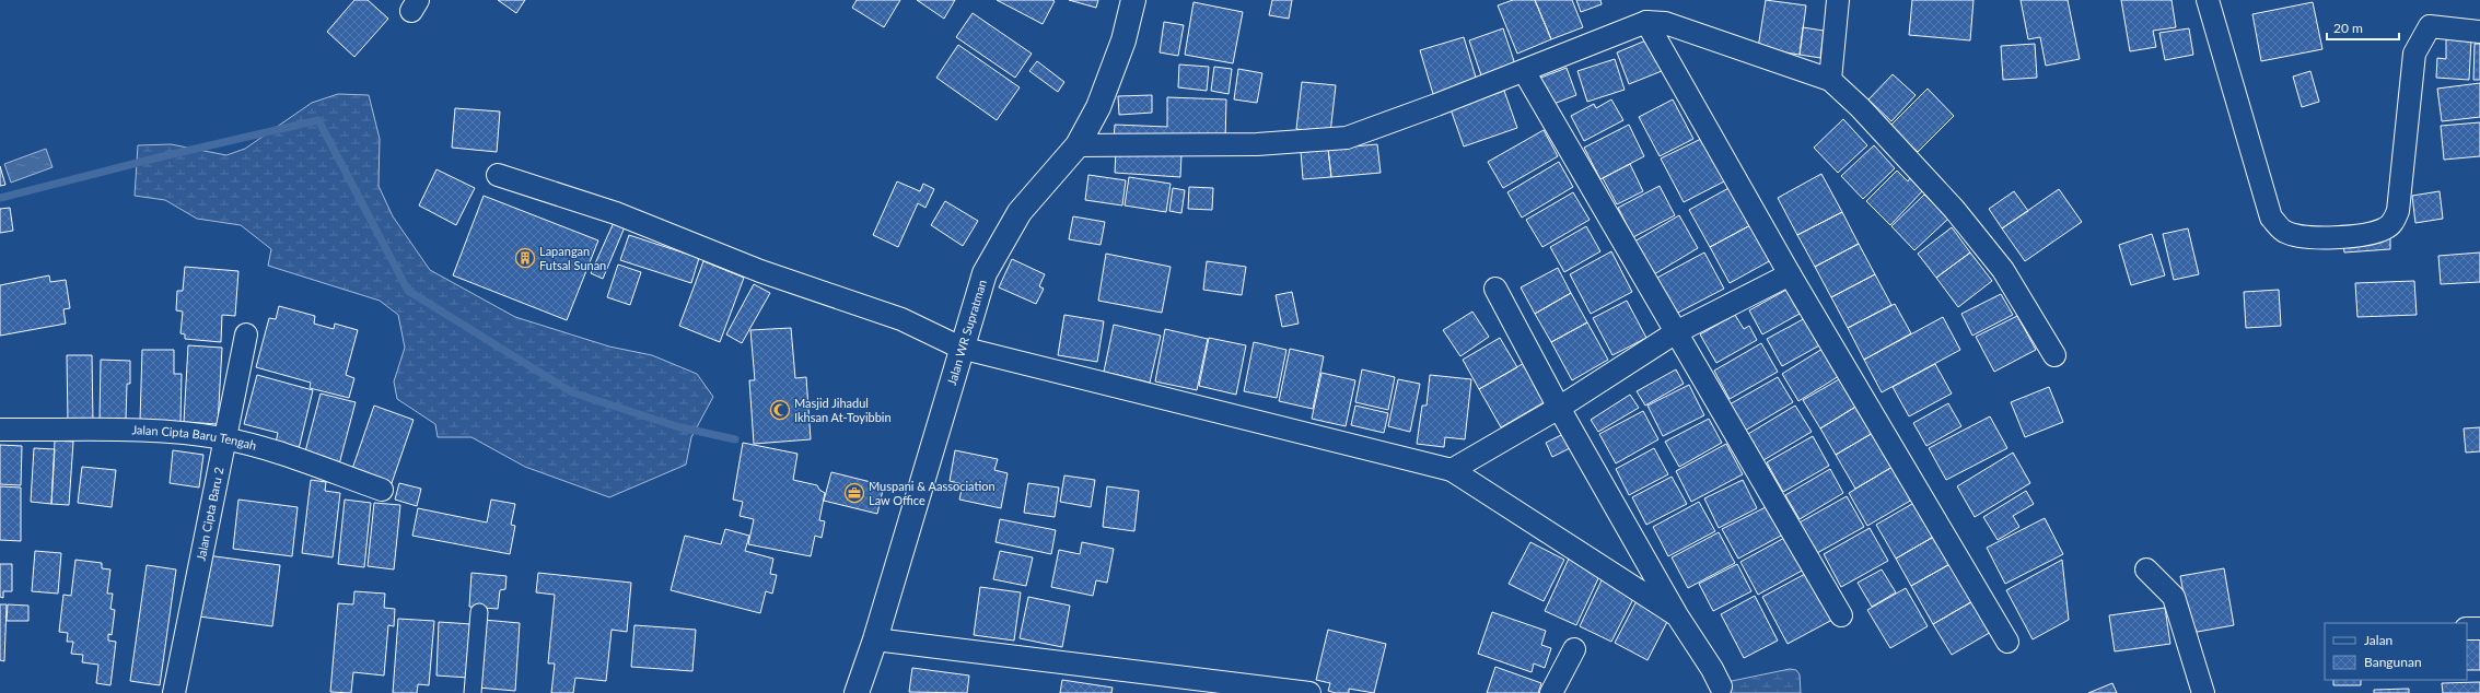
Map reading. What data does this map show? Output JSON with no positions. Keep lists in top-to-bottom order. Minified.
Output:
{"streets":{"highway":["Jalan WR Supratman"],"street":["Jalan Cipta Baru Tengah","Jalan Cipta Baru 2"]},"crossings":[["Jalan Cipta Baru Tengah","Jalan Cipta Baru 2"]],"places":{"building":["Lapangan Futsal Sunan"],"mosque":["Masjid Jihadul Ikhsan At-Toyibbin"],"office":["Muspani & Aassociation Law Office"]},"legend":["Jalan","Bangunan"],"scale_bar":"20 m"}
